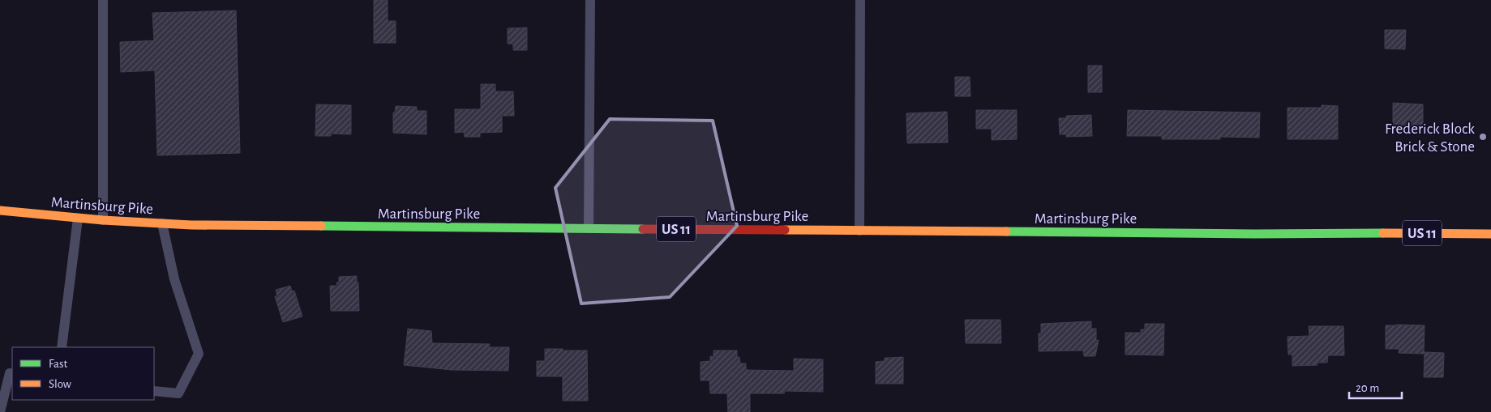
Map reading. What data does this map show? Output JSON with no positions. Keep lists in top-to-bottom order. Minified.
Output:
{"streets":{"main road":["Martinsburg Pike","US 11"]},"places":["Frederick Block Brick & Stone"],"legend":["Fast","Slow"],"scale_bar":"20 m"}
